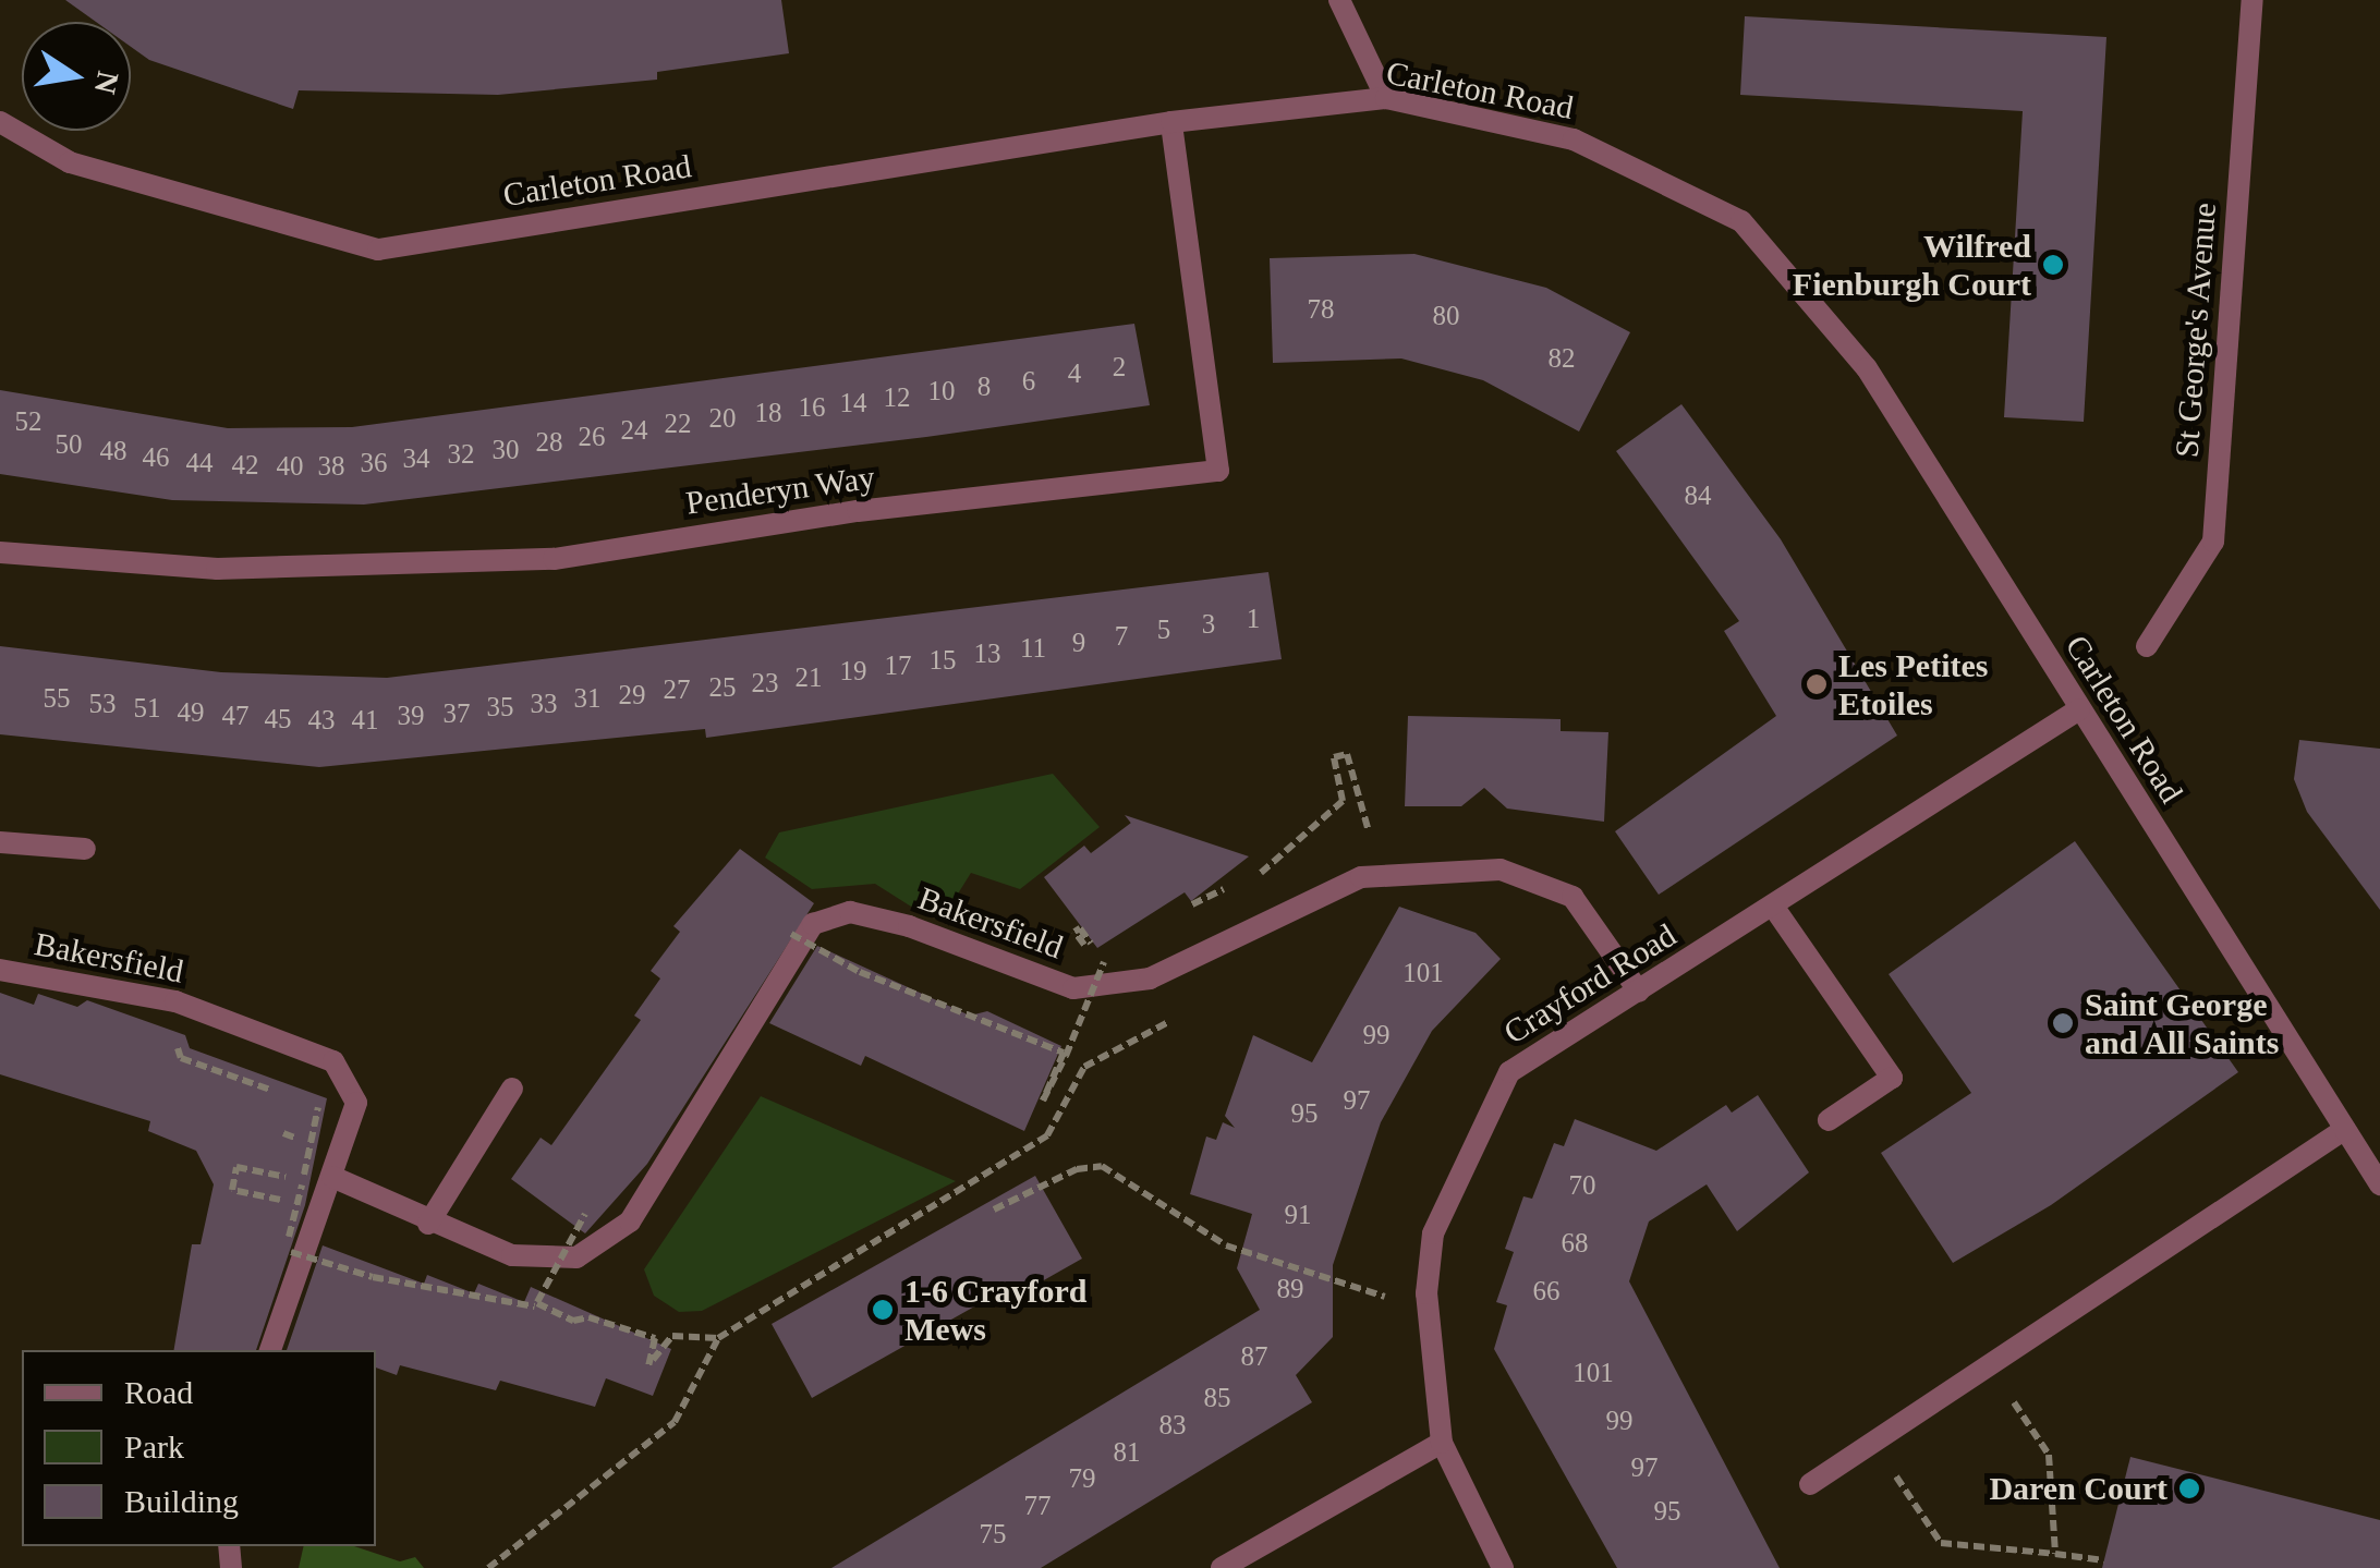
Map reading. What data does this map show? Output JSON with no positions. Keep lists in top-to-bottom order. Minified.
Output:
{"streets":{"street":["Carleton Road","St George's Avenue","Penderyn Way","Bakersfield","Crayford Road"]},"crossings":[["Carleton Road","Penderyn Way"],["Carleton Road","Crayford Road"],["Bakersfield","Crayford Road"]],"places":["Wilfred Fienburgh Court","Les Petites Etoiles","Saint George and All Saints","1-6 Crayford Mews","Daren Court"],"house_numbers":["78","80","82","2","4","6","8","10","12","14","16","18","20","52","22","24","26","28","50","30","48","32","46","34","44","36","42","40","38","84","1","3","5","7","9","11","13","15","17","19","21","23","25","27","29","55","31","53","33","35","51","49","37","47","39","45","43","41","101","99","97","95","70","91","68","89","66","87","101","85","99","83","81","97","79","77","95","75"],"legend":["Road","Park","Building"],"north":"right"}
